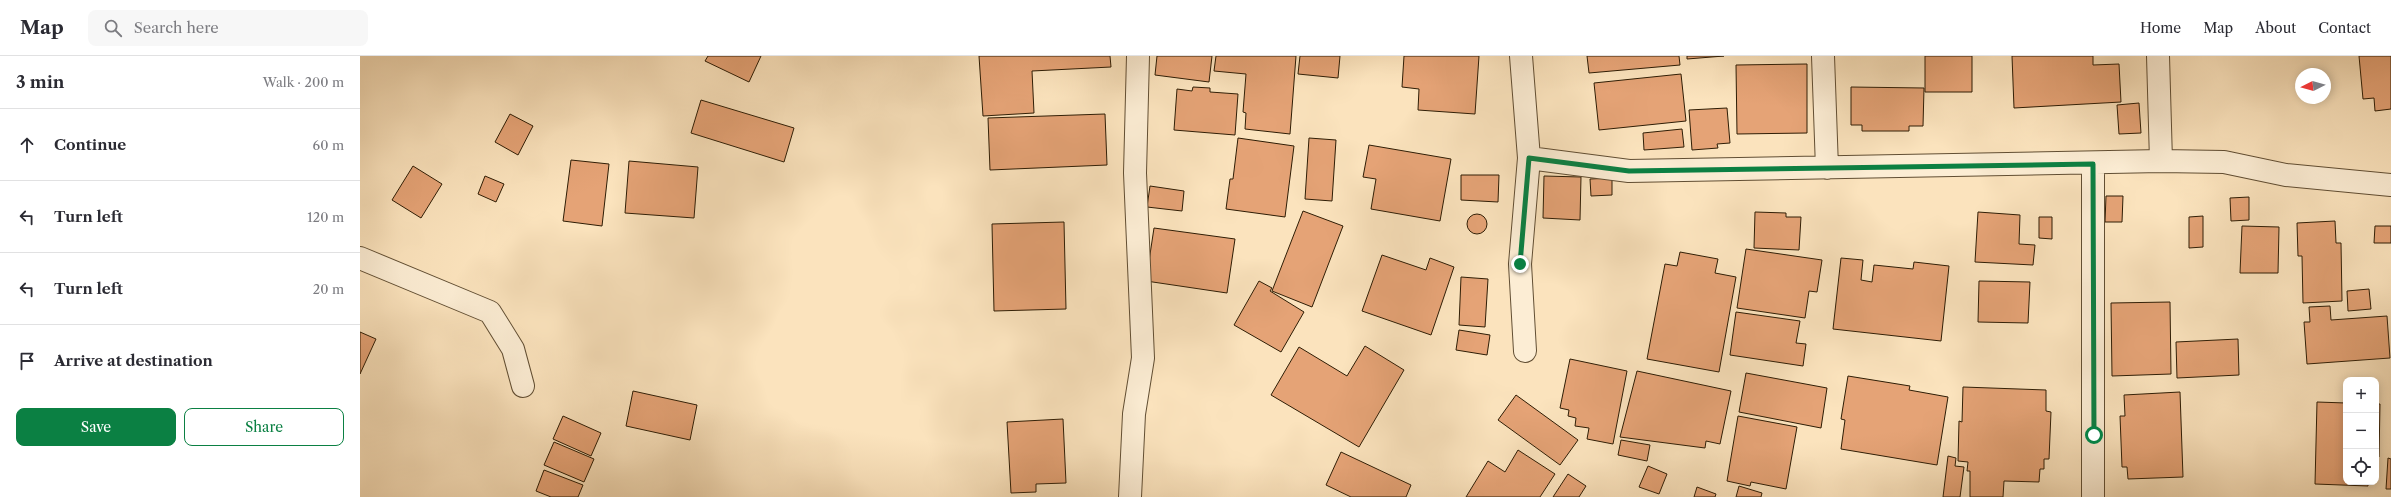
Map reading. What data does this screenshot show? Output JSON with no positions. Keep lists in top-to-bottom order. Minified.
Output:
{"north":"left","page":{"header":"Map","search":"Search here","nav":["Home","Map","About","Contact"],"heading":["3 min","Walk · 200 m"],"list":[["Continue","60 m"],["Turn left","120 m"],["Turn left","20 m"],"Arrive at destination"],"map_buttons":["+","−"],"buttons":["Save","Share"]}}
